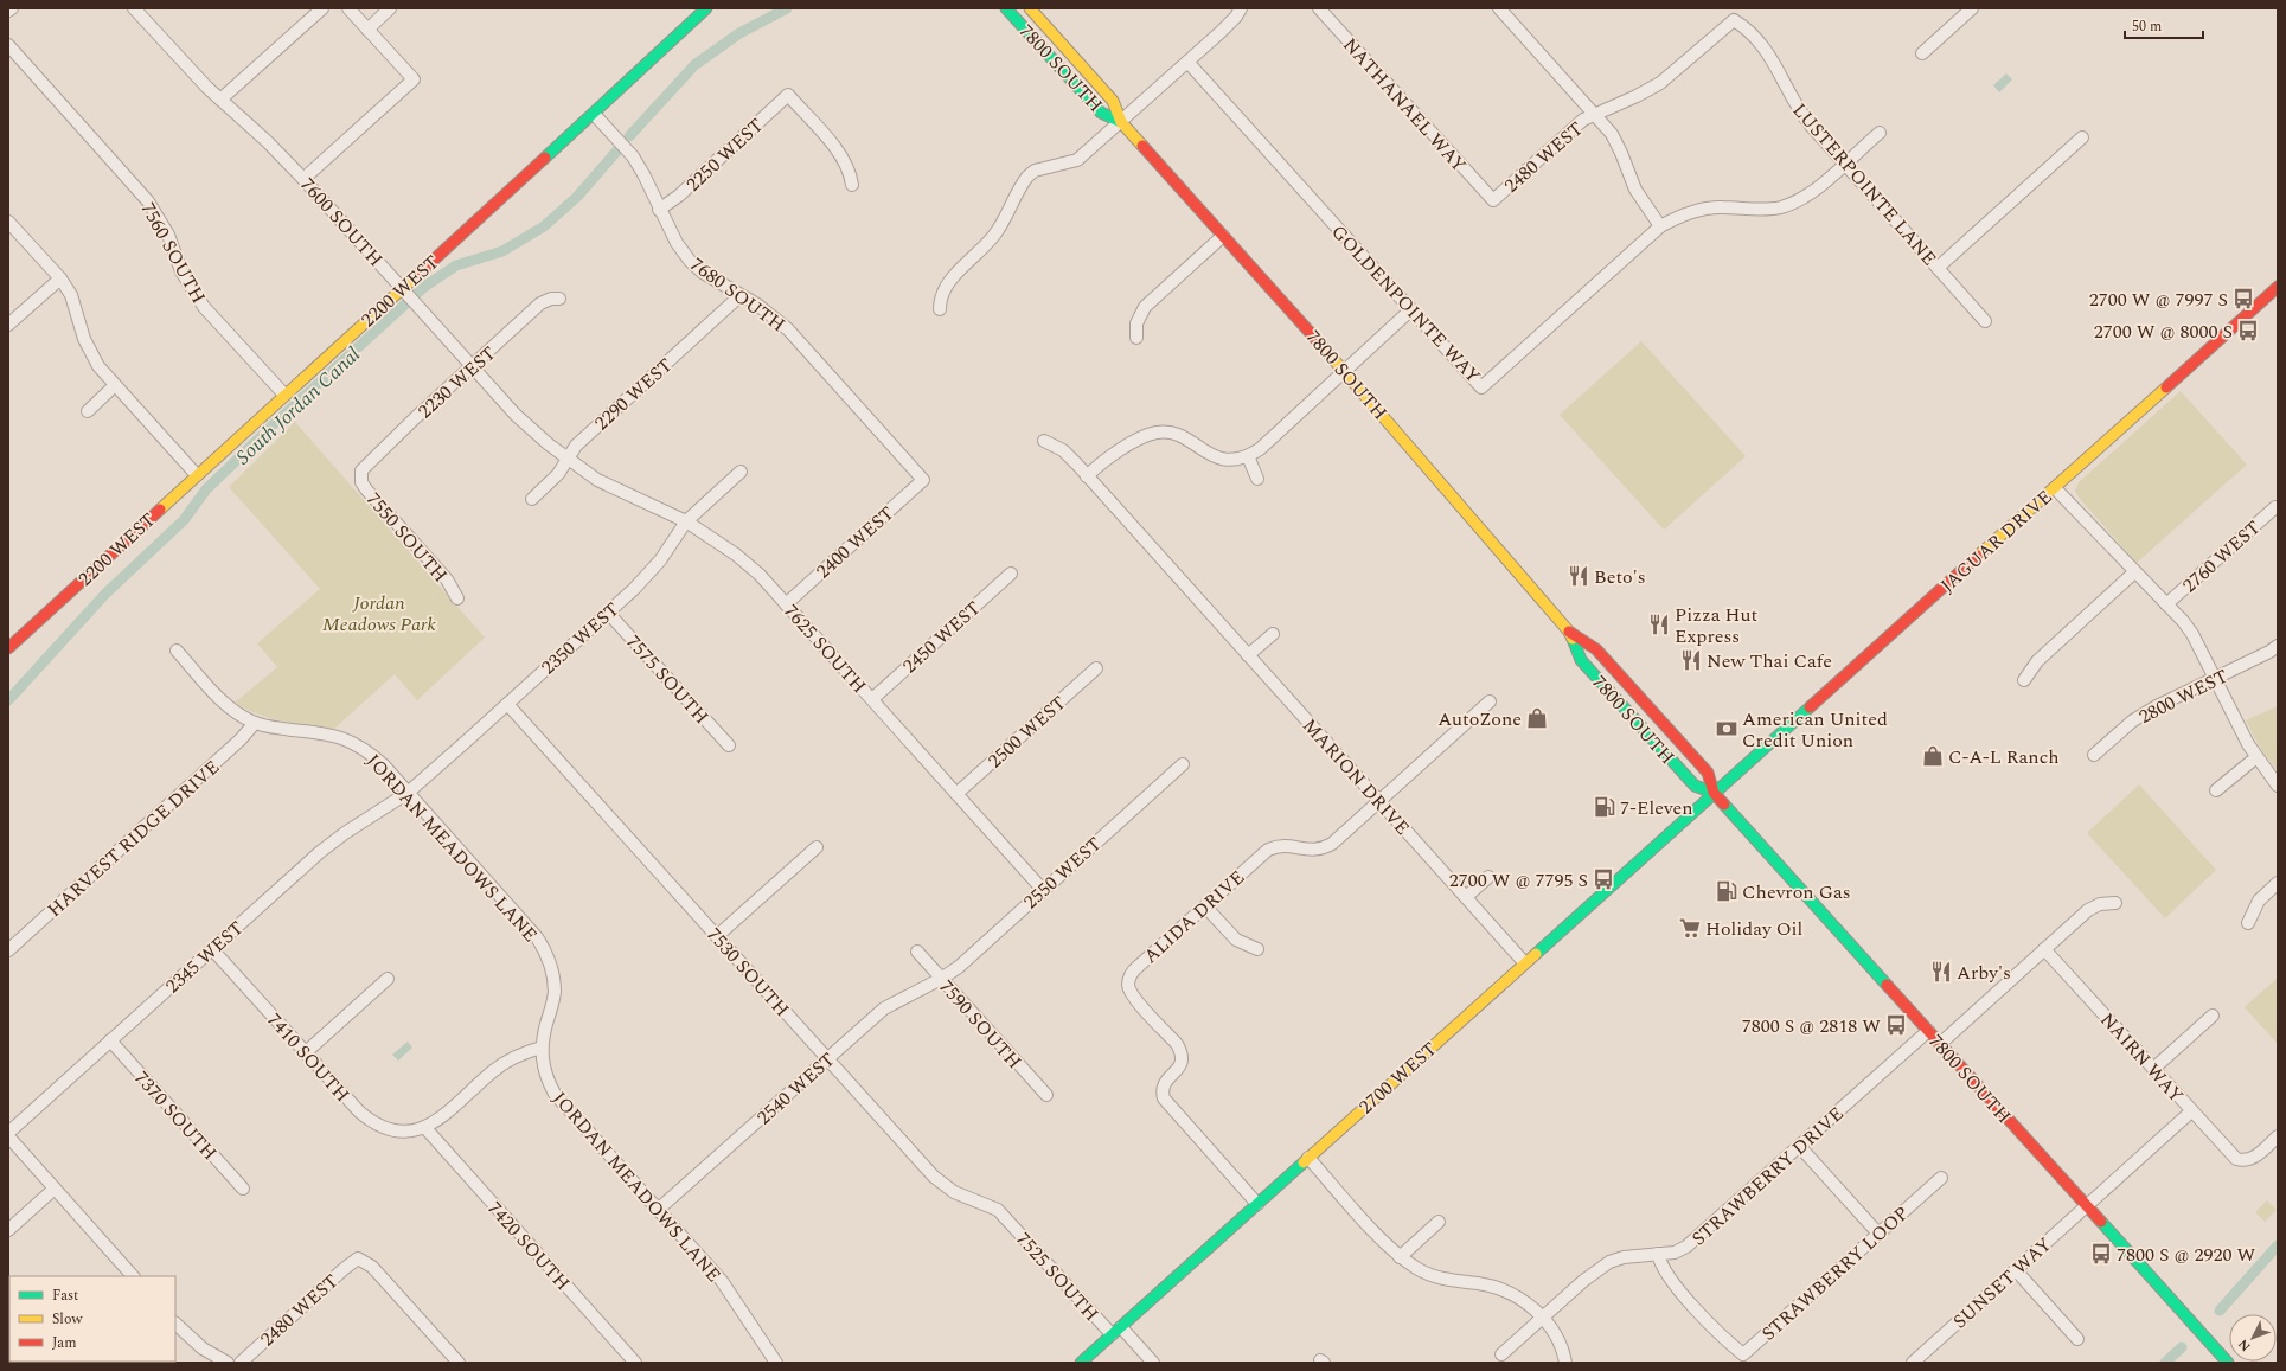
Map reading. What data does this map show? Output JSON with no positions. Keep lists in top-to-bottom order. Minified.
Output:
{"streets":{"main road":["7800 SOUTH","2200 WEST","JAGUAR DRIVE","2700 WEST"],"street":["NATHANAEL WAY","2250 WEST","2480 WEST","LUSTERPOINTE LANE","7600 SOUTH","7560 SOUTH","7680 SOUTH","GOLDENPOINTE WAY","2230 WEST","2290 WEST","7550 SOUTH","2400 WEST","2760 WEST","2450 WEST","2350 WEST","7625 SOUTH","7575 SOUTH","2800 WEST","2500 WEST","MARION DRIVE","HARVEST RIDGE DRIVE","JORDAN MEADOWS LANE","2550 WEST","ALIDA DRIVE","2345 WEST","7530 SOUTH","7590 SOUTH","7410 SOUTH","NAIRN WAY","2540 WEST","7370 SOUTH","STRAWBERRY DRIVE","7420 SOUTH","STRAWBERRY LOOP","7525 SOUTH","SUNSET WAY"]},"crossings":[["7800 SOUTH","JAGUAR DRIVE"],["7800 SOUTH","2700 WEST"],["7800 SOUTH","STRAWBERRY DRIVE"],["7800 SOUTH","SUNSET WAY"],["NATHANAEL WAY","2480 WEST"],["2250 WEST","7680 SOUTH"],["2480 WEST","LUSTERPOINTE LANE"],["LUSTERPOINTE LANE","GOLDENPOINTE WAY"],["7600 SOUTH","2200 WEST"],["7600 SOUTH","2230 WEST"],["7600 SOUTH","2290 WEST"],["7600 SOUTH","7625 SOUTH"],["7560 SOUTH","2200 WEST"],["2200 WEST","7680 SOUTH"],["7680 SOUTH","2290 WEST"],["7680 SOUTH","2400 WEST"],["2230 WEST","7550 SOUTH"],["2290 WEST","7625 SOUTH"],["JAGUAR DRIVE","2700 WEST"],["2400 WEST","7625 SOUTH"],["2450 WEST","7625 SOUTH"],["2350 WEST","7625 SOUTH"],["2350 WEST","7575 SOUTH"],["2350 WEST","JORDAN MEADOWS LANE"],["2350 WEST","2345 WEST"],["2350 WEST","7530 SOUTH"],["7625 SOUTH","2500 WEST"],["7625 SOUTH","2550 WEST"],["MARION DRIVE","ALIDA DRIVE"],["MARION DRIVE","2700 WEST"],["HARVEST RIDGE DRIVE","JORDAN MEADOWS LANE"],["JORDAN MEADOWS LANE","2345 WEST"],["JORDAN MEADOWS LANE","2540 WEST"],["2550 WEST","7590 SOUTH"],["2550 WEST","2540 WEST"],["ALIDA DRIVE","2700 WEST"],["2345 WEST","7410 SOUTH"],["2345 WEST","7370 SOUTH"],["7530 SOUTH","2540 WEST"],["7530 SOUTH","7525 SOUTH"],["7590 SOUTH","2540 WEST"],["7410 SOUTH","7420 SOUTH"],["NAIRN WAY","SUNSET WAY"],["2700 WEST","7525 SOUTH"],["STRAWBERRY DRIVE","STRAWBERRY LOOP"]],"water":["South Jordan Canal"],"parks":["Jordan Meadows Park"],"places":{"bus stop":["2700 W @ 7997 S","2700 W @ 8000 S","2700 W @ 7795 S","7800 S @ 2818 W","7800 S @ 2920 W"],"restaurant":["Beto's","Pizza Hut Express","New Thai Cafe","Arby's"],"shop":["AutoZone","C-A-L Ranch"],"bank":["American United Credit Union"],"fuel station":["7-Eleven","Chevron Gas"],"supermarket":["Holiday Oil"]},"legend":["Fast","Slow","Jam"],"scale_bar":"50 m","north":"bottom left"}
